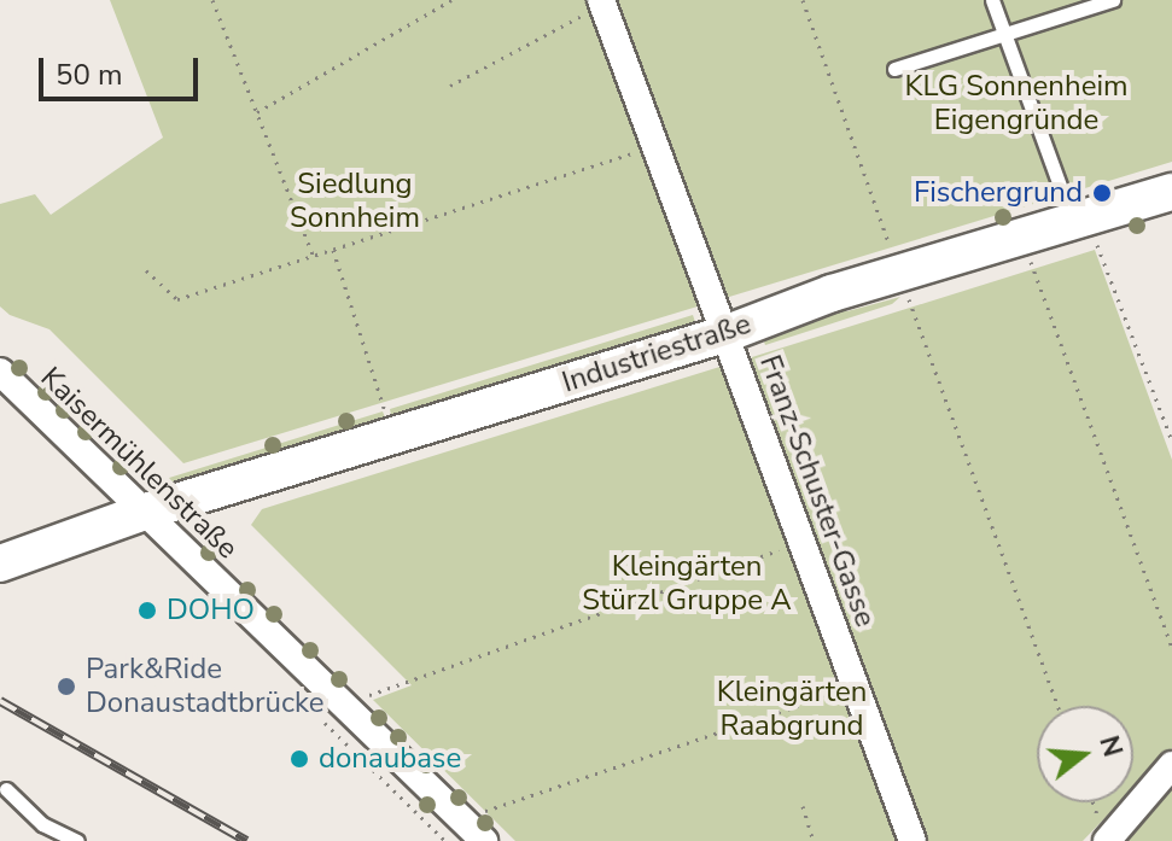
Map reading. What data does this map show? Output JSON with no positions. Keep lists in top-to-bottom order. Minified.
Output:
{"streets":{"street":["Industriestraße","Kaisermühlenstraße","Franz-Schuster-Gasse"]},"crossings":[["Industriestraße","Kaisermühlenstraße"],["Industriestraße","Franz-Schuster-Gasse"]],"parks":["KLG Sonnenheim Eigengründe","Siedlung Sonnheim","Kleingärten Stürzl Gruppe A","Kleingärten Raabgrund"],"places":["Fischergrund","DOHO","Park&Ride Donaustadtbrücke","donaubase"],"scale_bar":"50 m","north":"right"}
